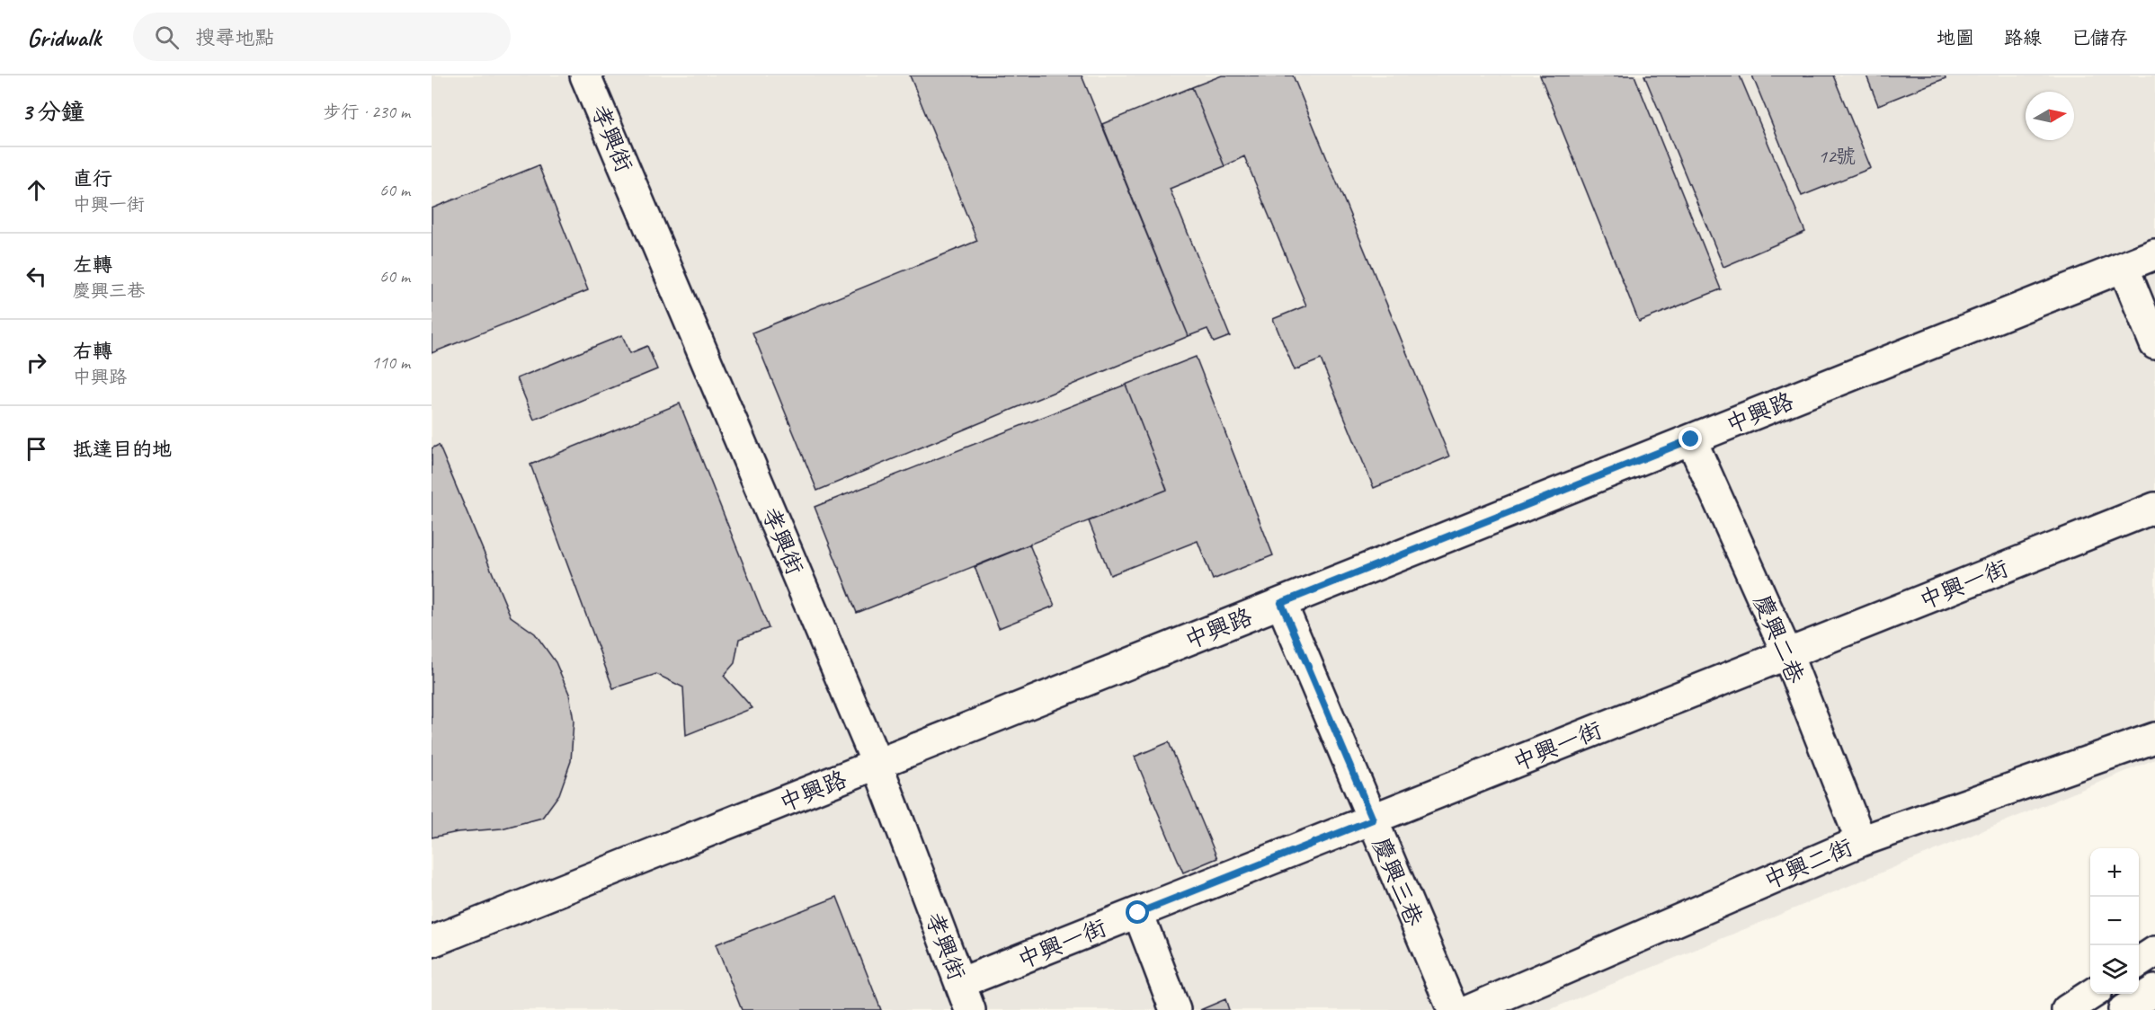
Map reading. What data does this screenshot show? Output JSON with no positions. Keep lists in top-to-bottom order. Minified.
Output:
{"streets":{"main road":["孝興街","中興路","中興一街","慶興二巷","中興二街","慶興三巷"]},"crossings":[["孝興街","中興路"],["孝興街","中興一街"],["中興路","慶興二巷"],["中興路","慶興三巷"],["中興一街","慶興二巷"],["中興一街","慶興三巷"],["慶興二巷","中興二街"]],"house_numbers":["12號"],"north":"right","page":{"header":"Gridwalk","search":"搜尋地點","nav":["地圖","路線","已儲存"],"heading":["3 分鐘","步行 · 230 m"],"list":[["直行","中興一街","60 m"],["左轉","慶興三巷","60 m"],["右轉","中興路","110 m"],"抵達目的地"],"map_buttons":["+","−"]}}
